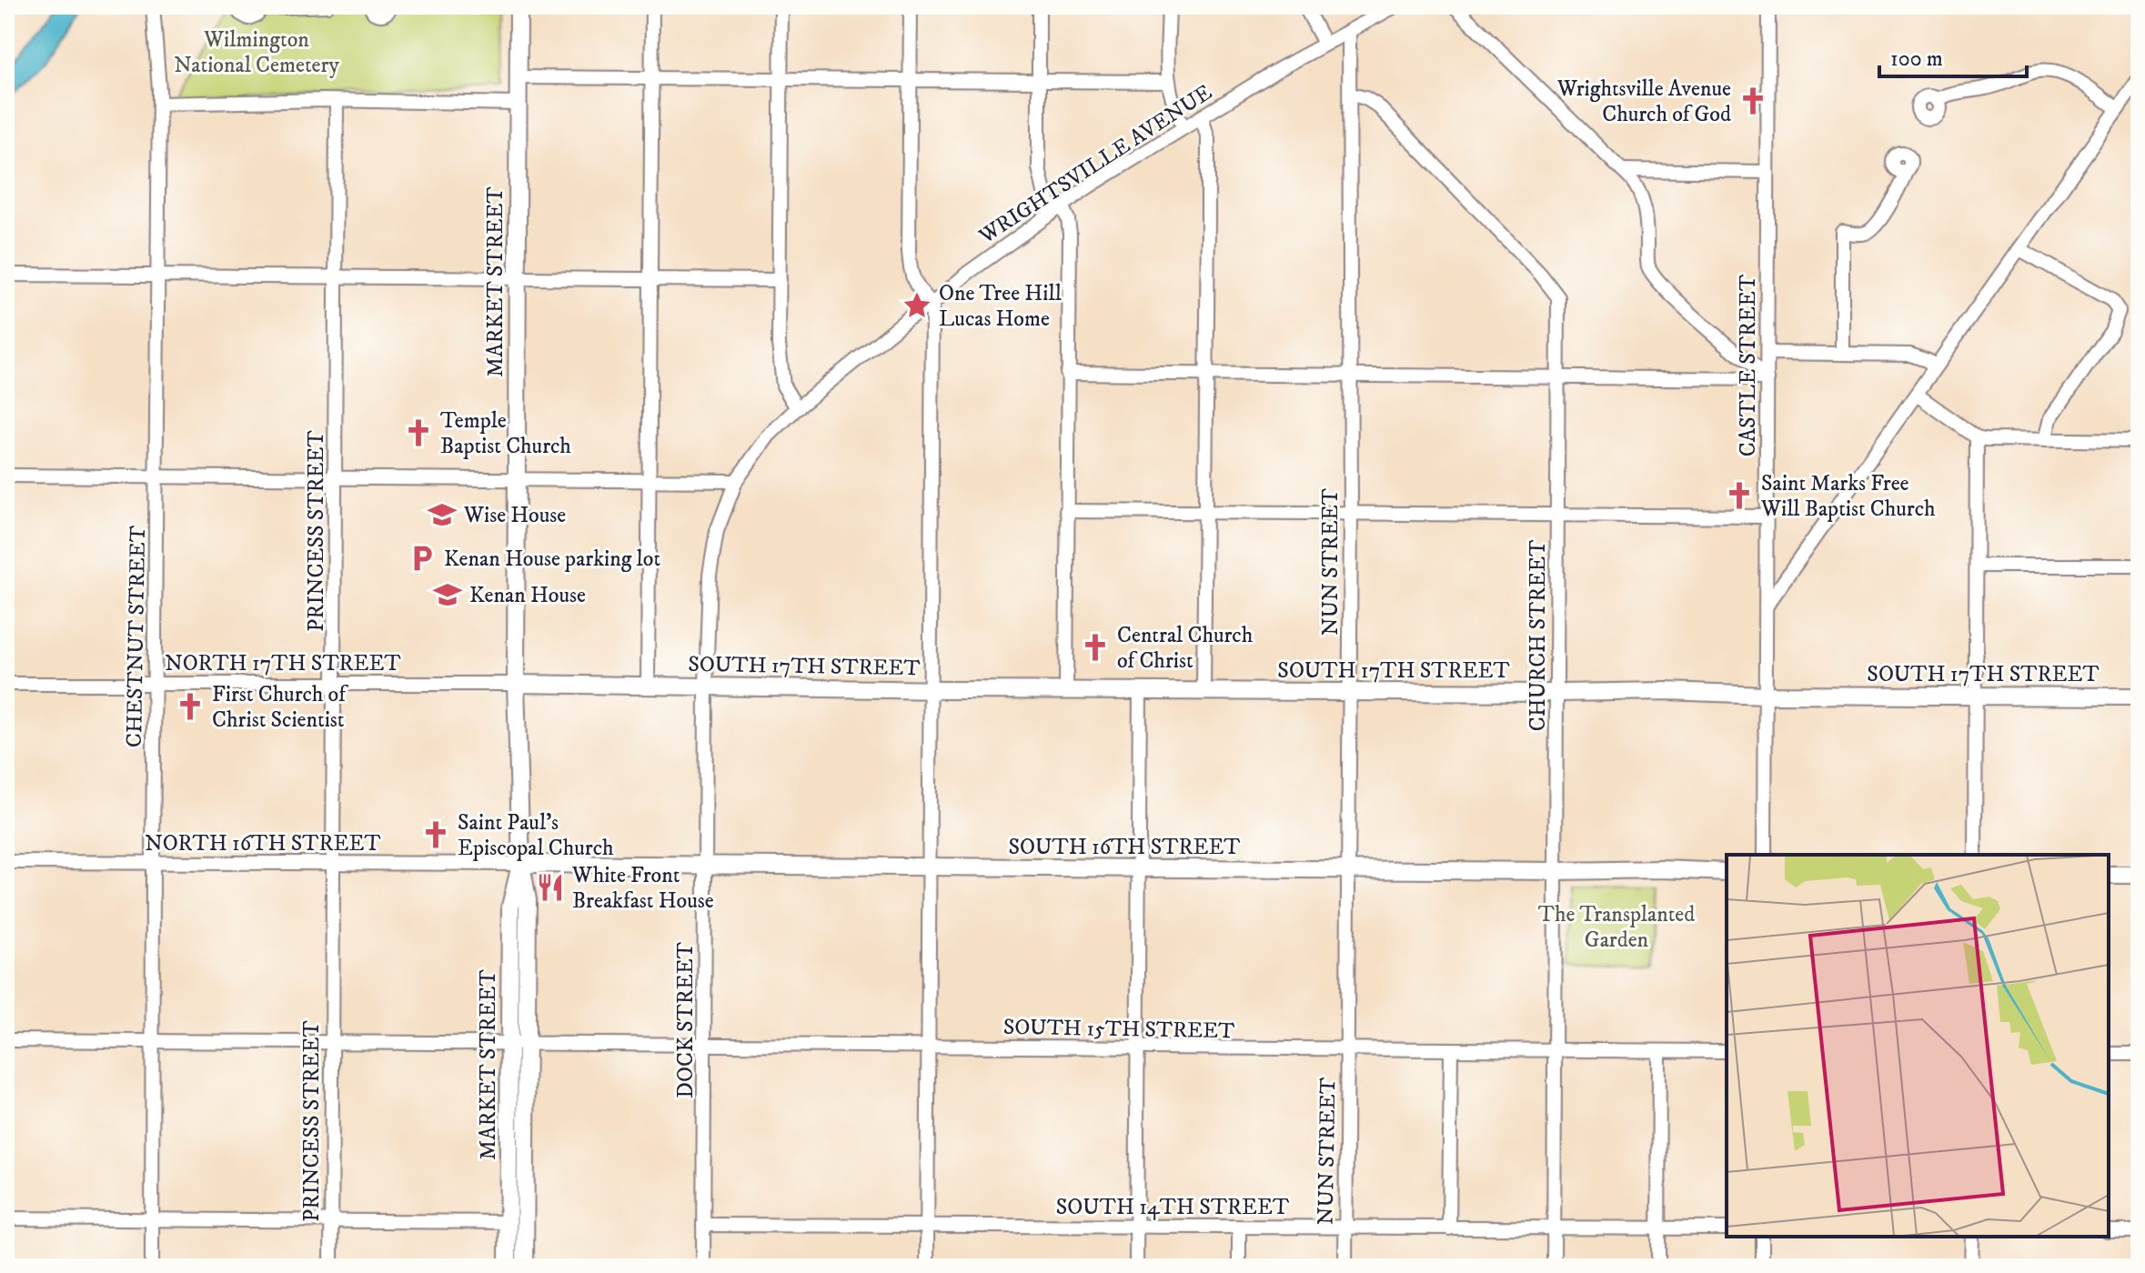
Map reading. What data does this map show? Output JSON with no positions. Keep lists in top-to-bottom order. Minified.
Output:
{"streets":{"main road":["MARKET STREET","SOUTH 17TH STREET","SOUTH 16TH STREET"],"street":["WRIGHTSVILLE AVENUE","CASTLE STREET","PRINCESS STREET","NUN STREET","CHURCH STREET","CHESTNUT STREET","NORTH 17TH STREET","NORTH 16TH STREET","DOCK STREET","SOUTH 15TH STREET","SOUTH 14TH STREET"]},"crossings":[["WRIGHTSVILLE AVENUE","NUN STREET"],["WRIGHTSVILLE AVENUE","SOUTH 17TH STREET"],["WRIGHTSVILLE AVENUE","DOCK STREET"],["MARKET STREET","NORTH 17TH STREET"],["MARKET STREET","SOUTH 17TH STREET"],["MARKET STREET","NORTH 16TH STREET"],["MARKET STREET","SOUTH 16TH STREET"],["MARKET STREET","SOUTH 15TH STREET"],["CASTLE STREET","SOUTH 17TH STREET"],["PRINCESS STREET","NORTH 17TH STREET"],["PRINCESS STREET","NORTH 16TH STREET"],["PRINCESS STREET","SOUTH 15TH STREET"],["NUN STREET","CHURCH STREET"],["NUN STREET","SOUTH 17TH STREET"],["NUN STREET","SOUTH 16TH STREET"],["NUN STREET","SOUTH 15TH STREET"],["NUN STREET","SOUTH 14TH STREET"],["CHURCH STREET","SOUTH 17TH STREET"],["CHURCH STREET","SOUTH 16TH STREET"],["CHURCH STREET","SOUTH 15TH STREET"],["CHURCH STREET","SOUTH 14TH STREET"],["CHESTNUT STREET","NORTH 17TH STREET"],["CHESTNUT STREET","NORTH 16TH STREET"],["CHESTNUT STREET","SOUTH 15TH STREET"],["NORTH 17TH STREET","SOUTH 17TH STREET"],["SOUTH 17TH STREET","DOCK STREET"],["NORTH 16TH STREET","SOUTH 16TH STREET"],["SOUTH 16TH STREET","DOCK STREET"],["DOCK STREET","SOUTH 15TH STREET"],["DOCK STREET","SOUTH 14TH STREET"]],"parks":["Wilmington National Cemetery","The Transplanted Garden"],"places":{"church":["Wrightsville Avenue Church of God","Temple Baptist Church","Saint Marks Free Will Baptist Church","Central Church of Christ","First Church of Christ Scientist","Saint Paul's Episcopal Church"],"place":["One Tree Hill Lucas Home"],"school or university":["Wise House","Kenan House"],"parking":["Kenan House parking lot"],"restaurant":["White Front Breakfast House"]},"scale_bar":"100 m"}
